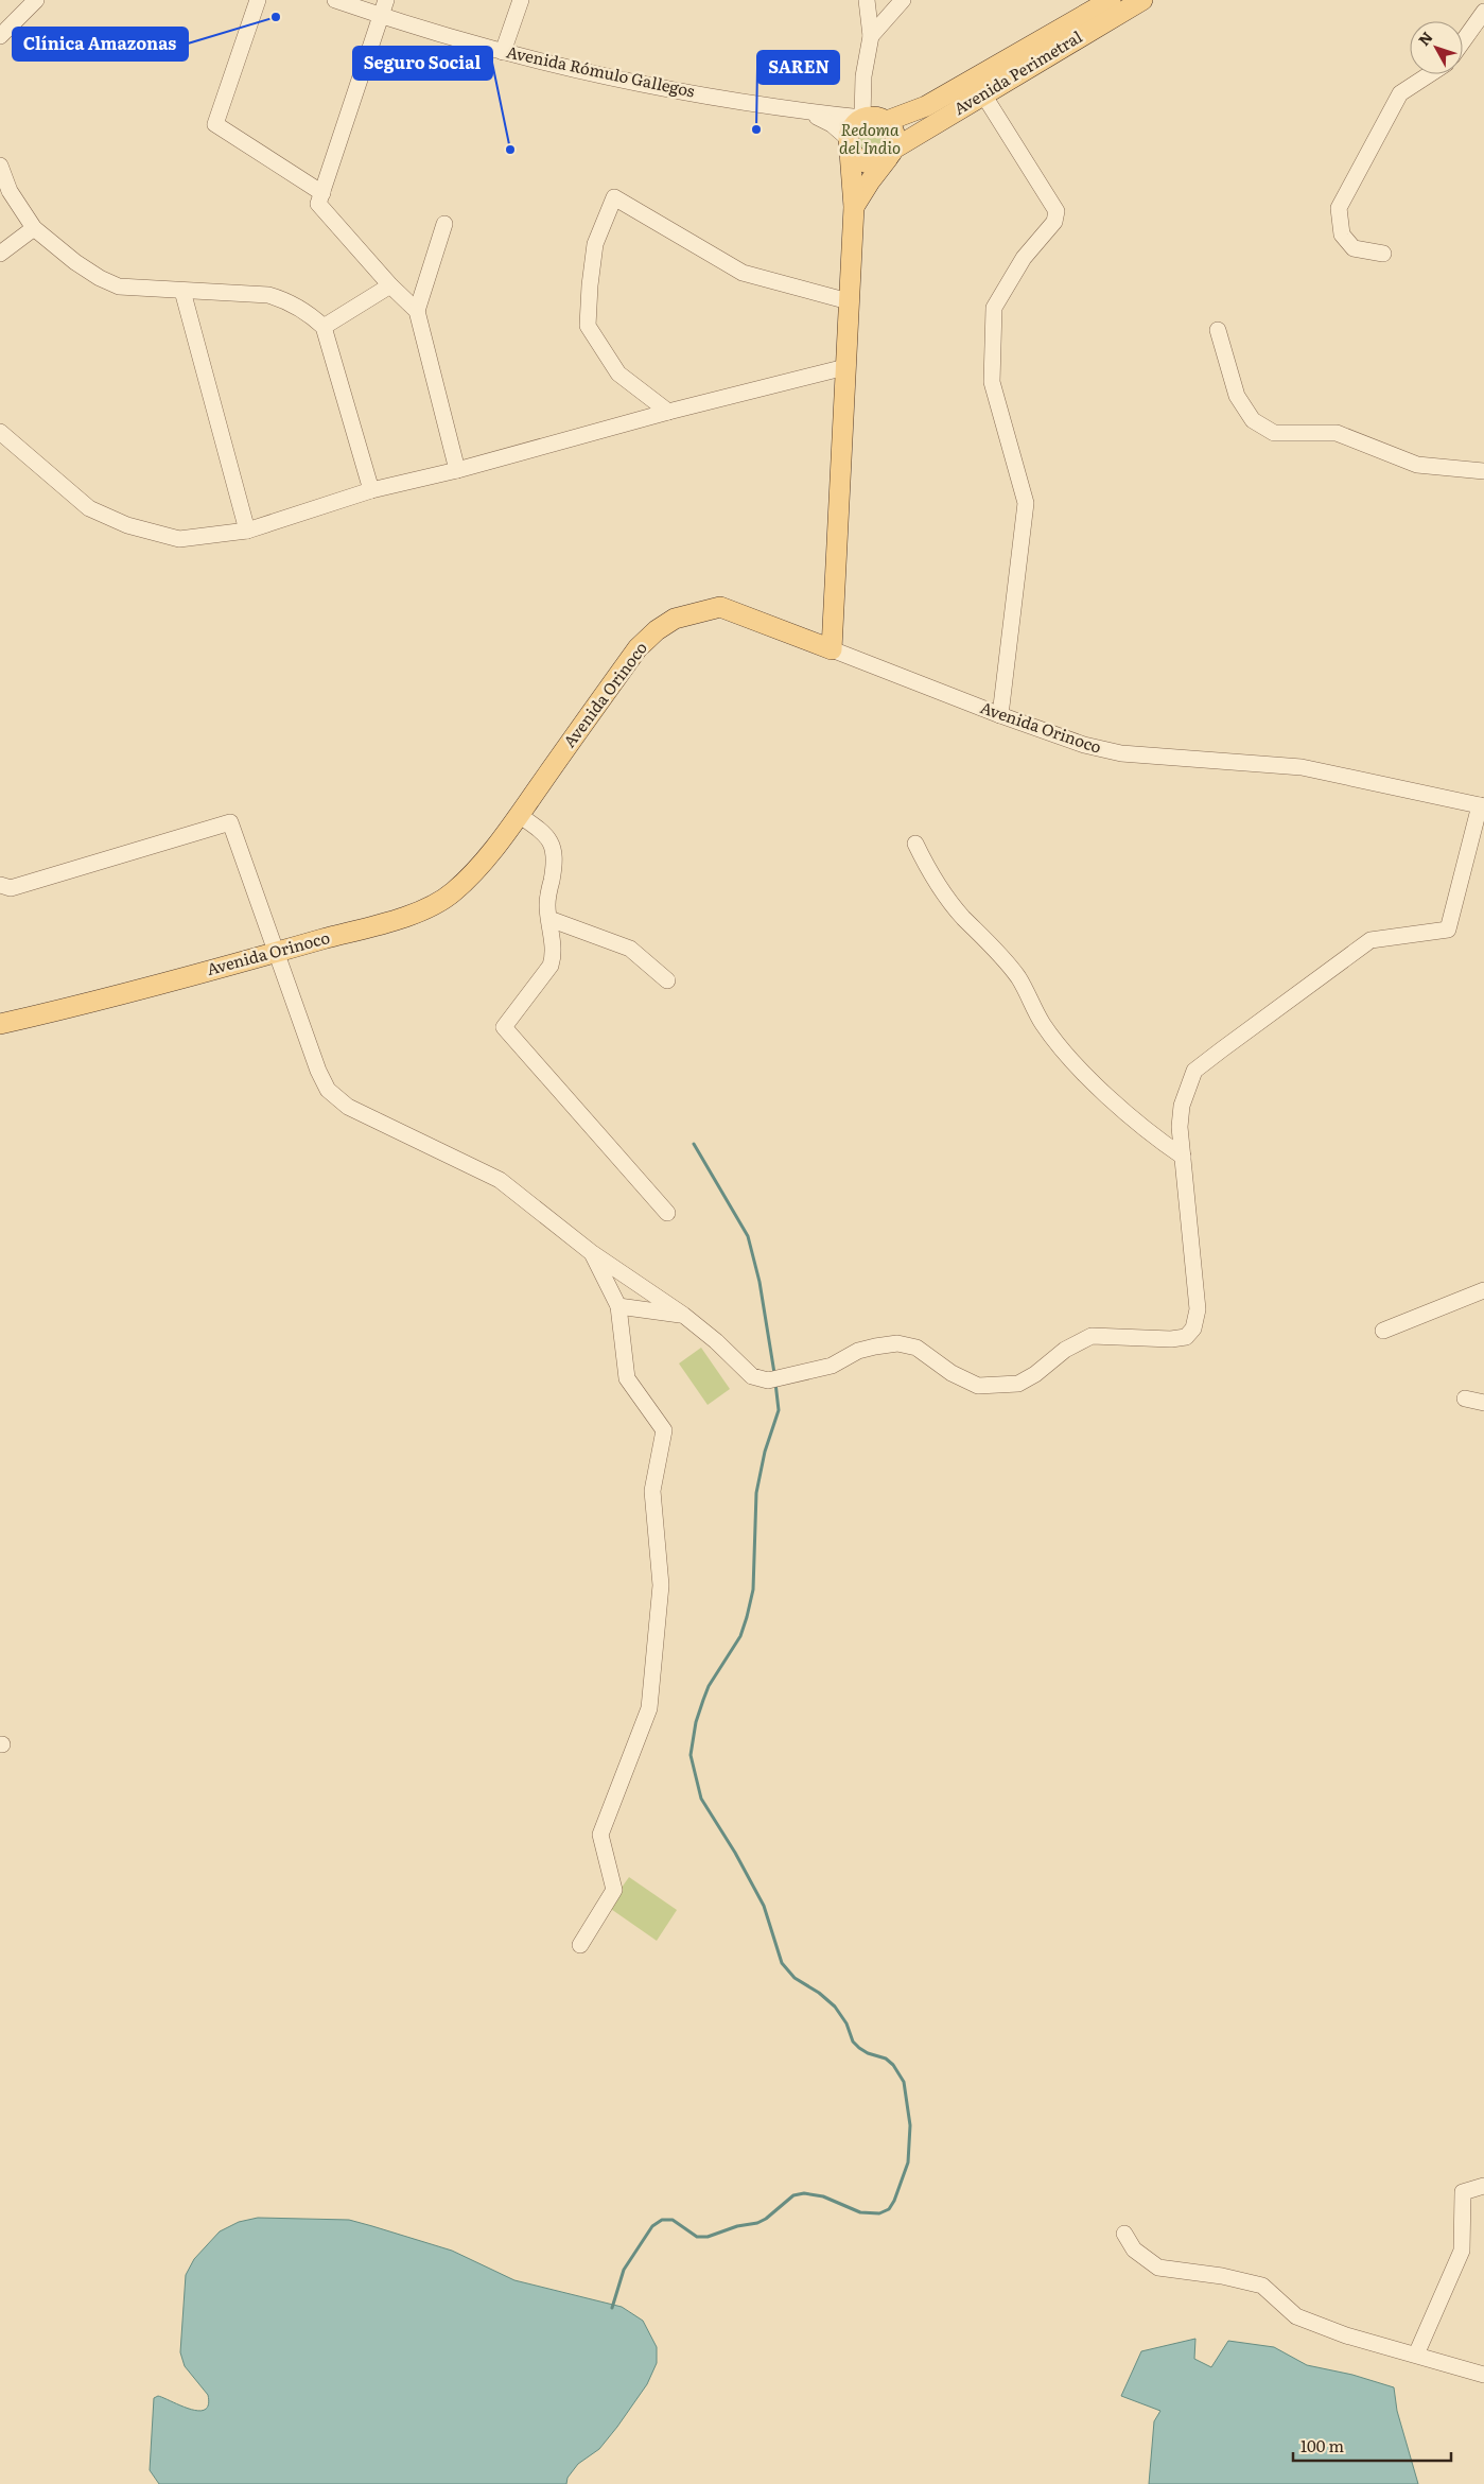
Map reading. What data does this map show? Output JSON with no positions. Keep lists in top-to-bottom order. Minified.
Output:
{"streets":{"main road":["Avenida Perimetral","Avenida Orinoco"],"street":["Avenida Rómulo Gallegos"]},"crossings":[["Avenida Rómulo Gallegos","Avenida Perimetral"]],"parks":["Redoma del Indio"],"places":["Clínica Amazonas","SAREN","Seguro Social"],"scale_bar":"100 m","north":"top left"}
